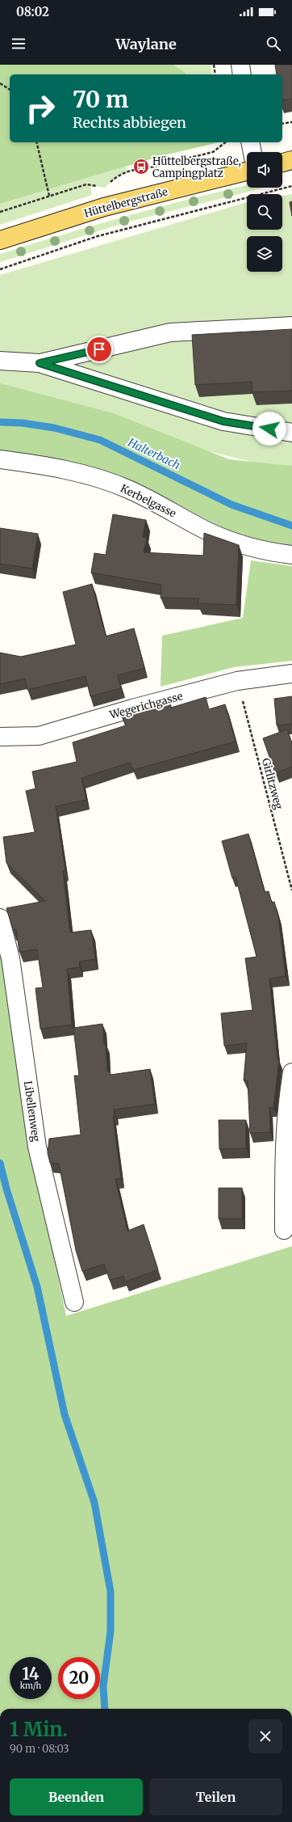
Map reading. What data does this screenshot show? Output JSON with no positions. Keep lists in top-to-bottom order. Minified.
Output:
{"streets":{"main road":["Hüttelbergstraße"],"street":["Kerbelgasse","Wegerichgasse","Libellenweg"],"path":["Girlitzweg"]},"crossings":[["Wegerichgasse","Girlitzweg"]],"water":["Halterbach"],"places":{"bus stop":["Hüttelbergstraße, Campingplatz"]},"page":{"status":"08:02","header":"Waylane","turn":["70 m","Rechts abbiegen"],"speed":"14 km/h","limit":"20","heading":["1 Min.","90 m · 08:03"],"buttons":["Beenden","Teilen"]}}
